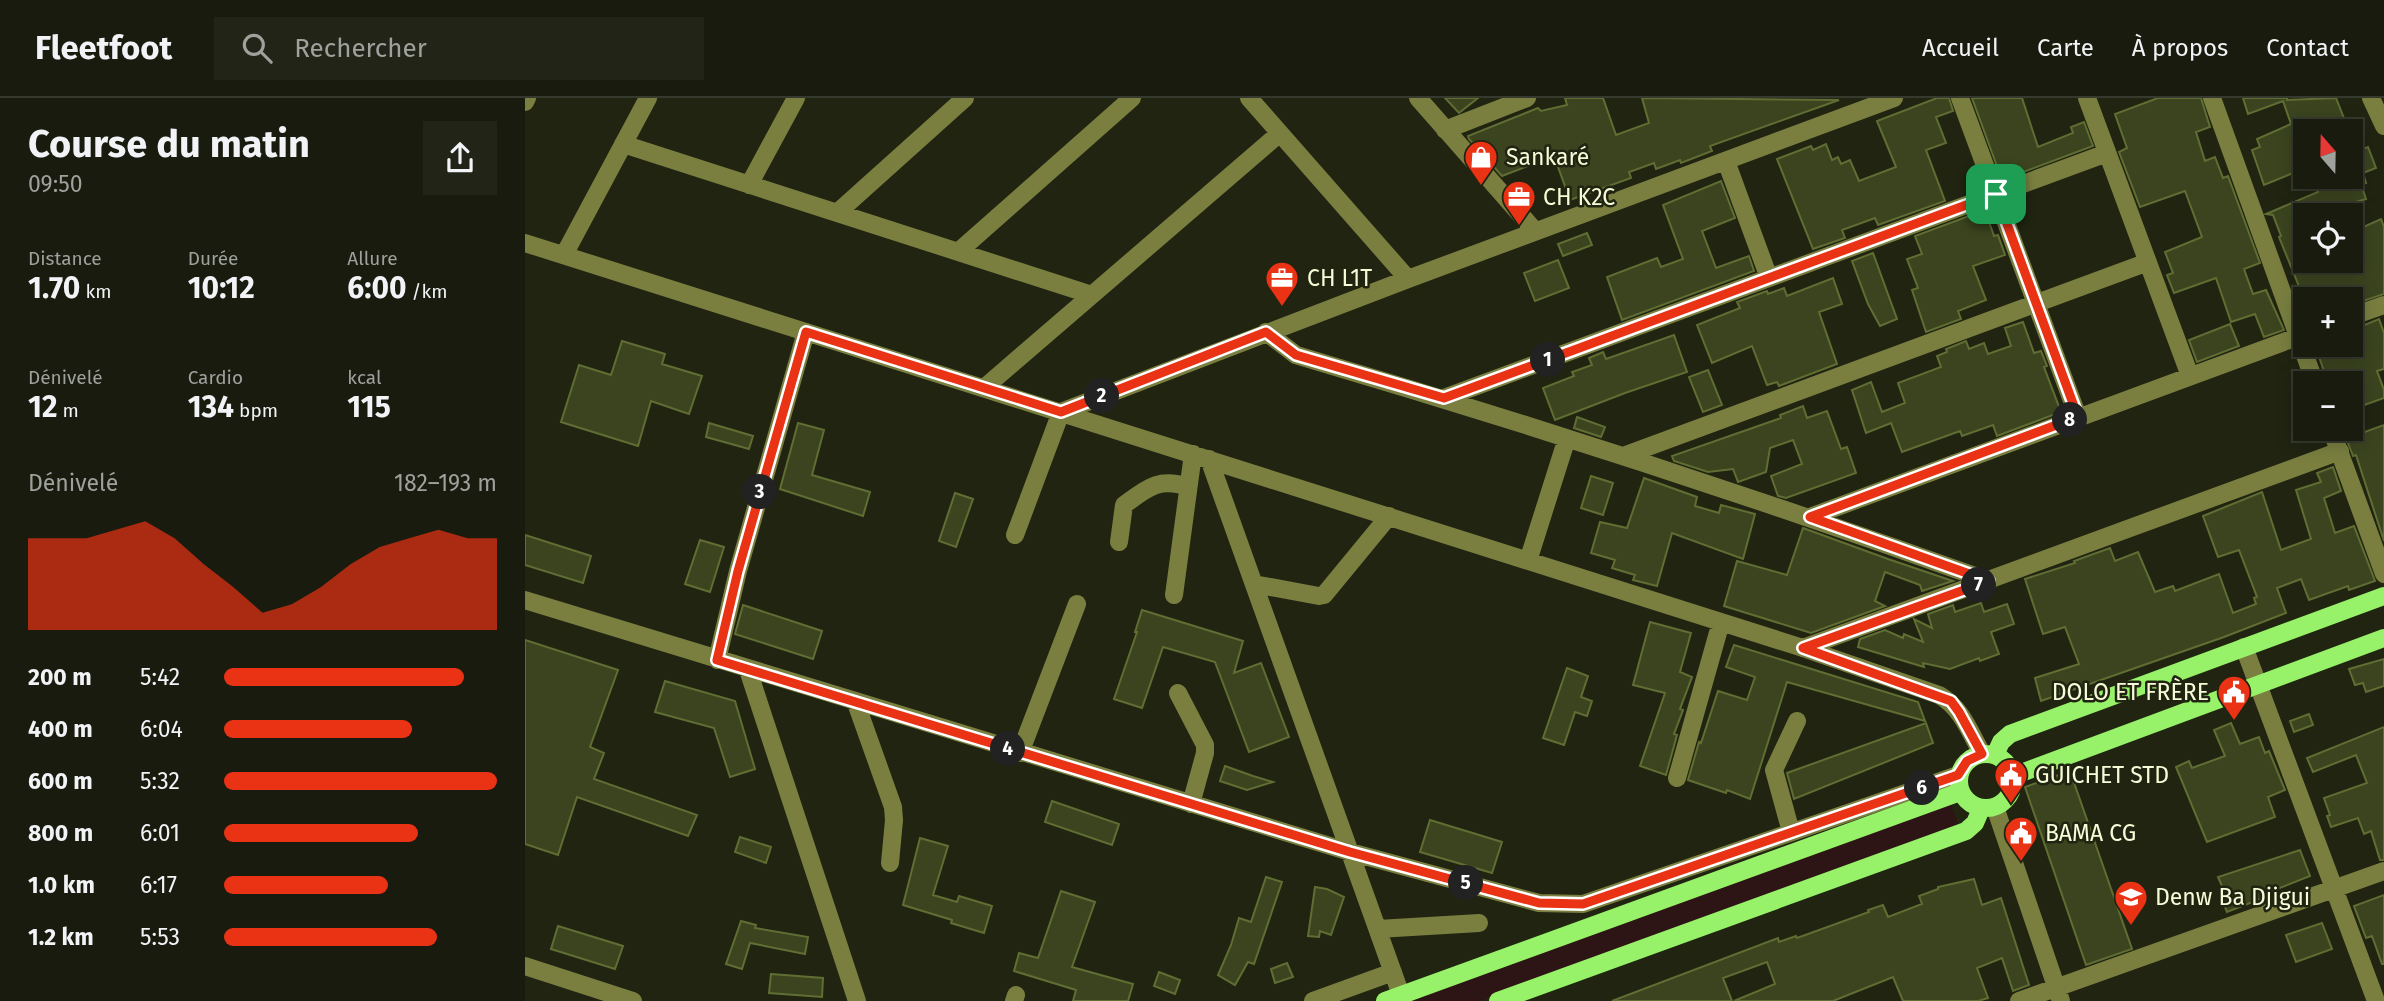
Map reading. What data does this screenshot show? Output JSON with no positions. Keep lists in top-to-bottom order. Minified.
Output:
{"places":{"shop":["Sankaré"],"office":["CH K2C","CH L1T"],"public building":["DOLO ET FRÈRE","GUICHET STD","BAMA CG"],"school or university":["Denw Ba Djigui"]},"north":"top","page":{"header":"Fleetfoot","search":"Rechercher","nav":["Accueil","Carte","À propos","Contact"],"heading":["Course du matin","09:50"],"map_buttons":["+","−"],"stats":[["Distance","1.70 km"],["Durée","10:12"],["Allure","6:00 /km"],["Dénivelé","12 m"],["Cardio","134 bpm"],["kcal","115"]],"pins":["1","2","8","3","7","4","6","5"],"chart":["Dénivelé","182–193 m"],"list":[{"name":"200 m","note":"5:42"},{"name":"400 m","note":"6:04"},{"name":"600 m","note":"5:32"},{"name":"800 m","note":"6:01"},{"name":"1.0 km","note":"6:17"},{"name":"1.2 km","note":"5:53"}]}}
